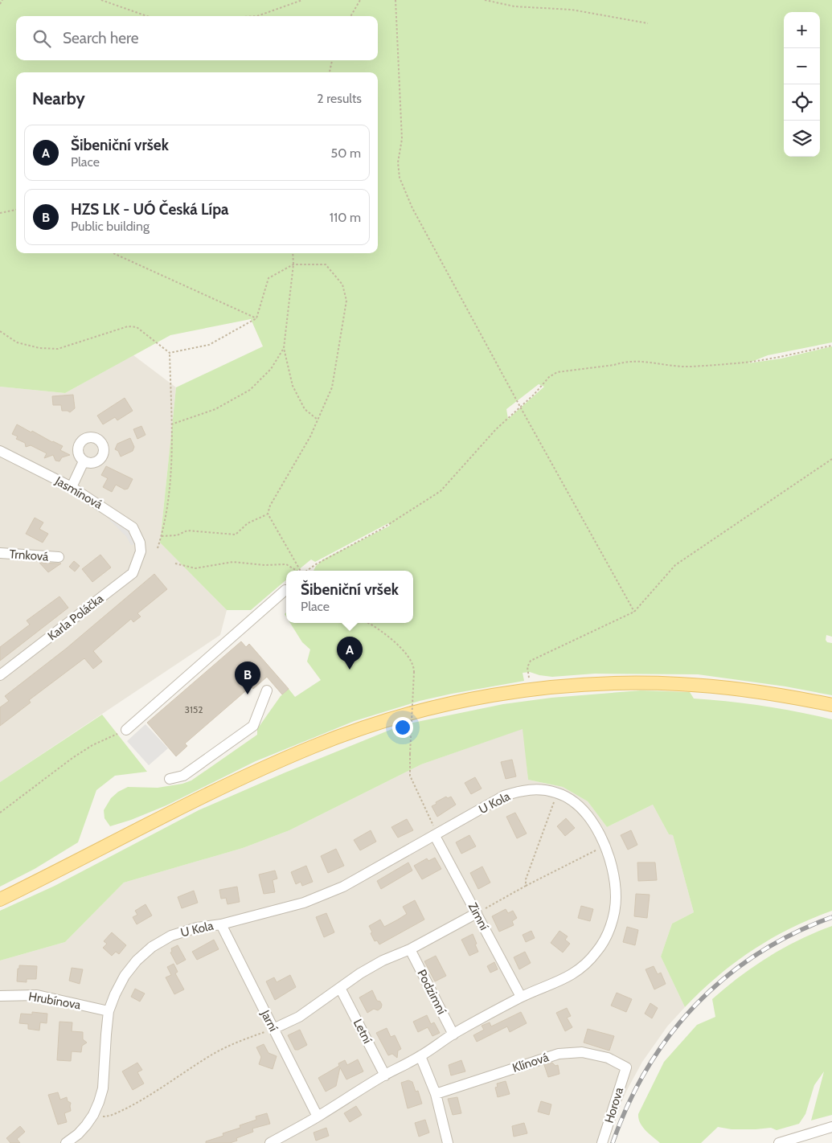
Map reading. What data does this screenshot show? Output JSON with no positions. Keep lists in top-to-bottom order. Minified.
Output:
{"streets":{"street":["Jasmínová","Trnková","Karla Poláčka","U Kola","Zimní","Podzimní","Hrubínova","Jarní","Letní","Klínová","Horova"]},"crossings":[["Jasmínová","Karla Poláčka"],["U Kola","Zimní"],["U Kola","Podzimní"],["U Kola","Hrubínova"],["U Kola","Jarní"],["U Kola","Letní"],["Klínová","Horova"]],"house_numbers":["3152"],"page":{"map_buttons":["+","−"],"search":"Search here","heading":["Nearby","2 results"],"list":[{"mark":"A","name":"Šibeniční vršek","note":"Place","value":"50 m"},{"mark":"B","name":"HZS LK - UÓ Česká Lípa","note":"Public building","value":"110 m"}],"popup":["Šibeniční vršek","Place"],"pins":["A","B"]}}
